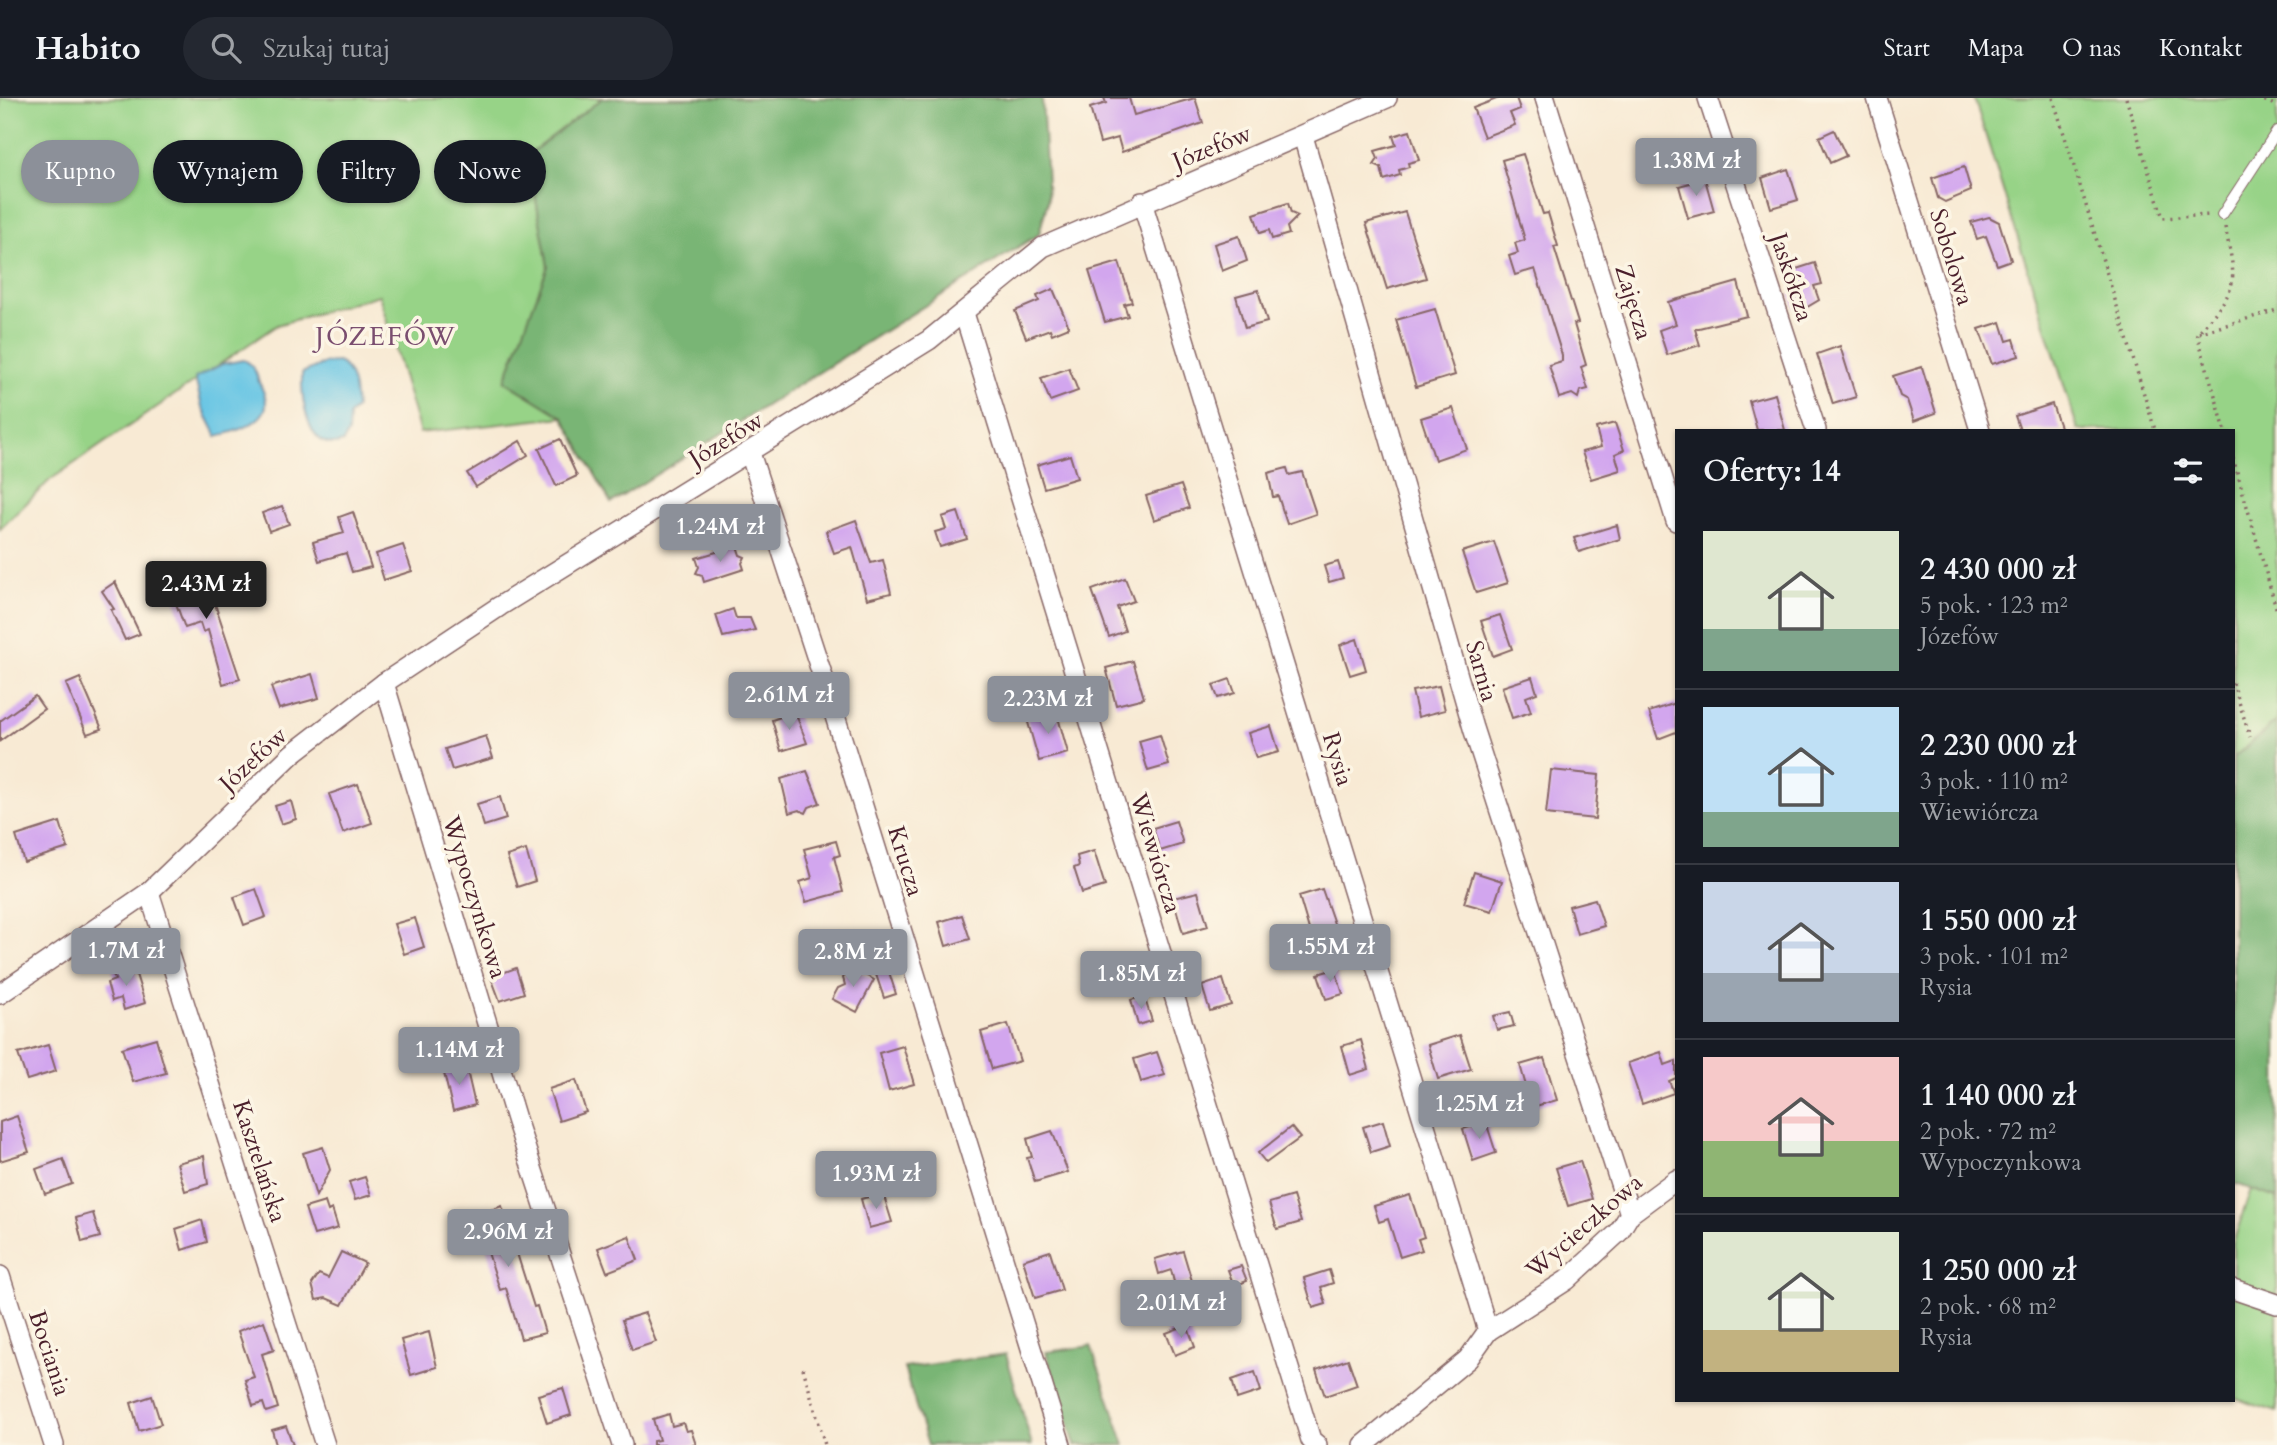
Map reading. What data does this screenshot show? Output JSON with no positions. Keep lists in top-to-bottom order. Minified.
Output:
{"streets":{"street":["Józefów","Sobolowa","Jaskółcza","Zajęcza","Sarnia","Rysia","Wiewiórcza","Krucza","Wypoczynkowa","Kasztelańska","Wycieczkowa","Bociania"]},"crossings":[["Józefów","Sarnia"],["Józefów","Rysia"],["Józefów","Wiewiórcza"],["Józefów","Krucza"],["Józefów","Wypoczynkowa"],["Józefów","Kasztelańska"],["Sarnia","Wycieczkowa"],["Rysia","Wycieczkowa"]],"districts":["JÓZEFÓW"],"page":{"header":"Habito","search":"Szukaj tutaj","nav":["Start","Mapa","O nas","Kontakt"],"price":["1.38M zł","1.24M zł","2.43M zł","2.61M zł","2.23M zł","1.55M zł","1.7M zł","2.8M zł","1.85M zł","1.14M zł","1.25M zł","1.93M zł","2.96M zł","2.01M zł"],"chip":["Kupno","Wynajem","Filtry","Nowe"],"heading":"Oferty: 14","list":[{"name":"2 430 000 zł","note":"5 pok. · 123 m² · Józefów"},{"name":"2 230 000 zł","note":"3 pok. · 110 m² · Wiewiórcza"},{"name":"1 550 000 zł","note":"3 pok. · 101 m² · Rysia"},{"name":"1 140 000 zł","note":"2 pok. · 72 m² · Wypoczynkowa"},{"name":"1 250 000 zł","note":"2 pok. · 68 m² · Rysia"}]}}
